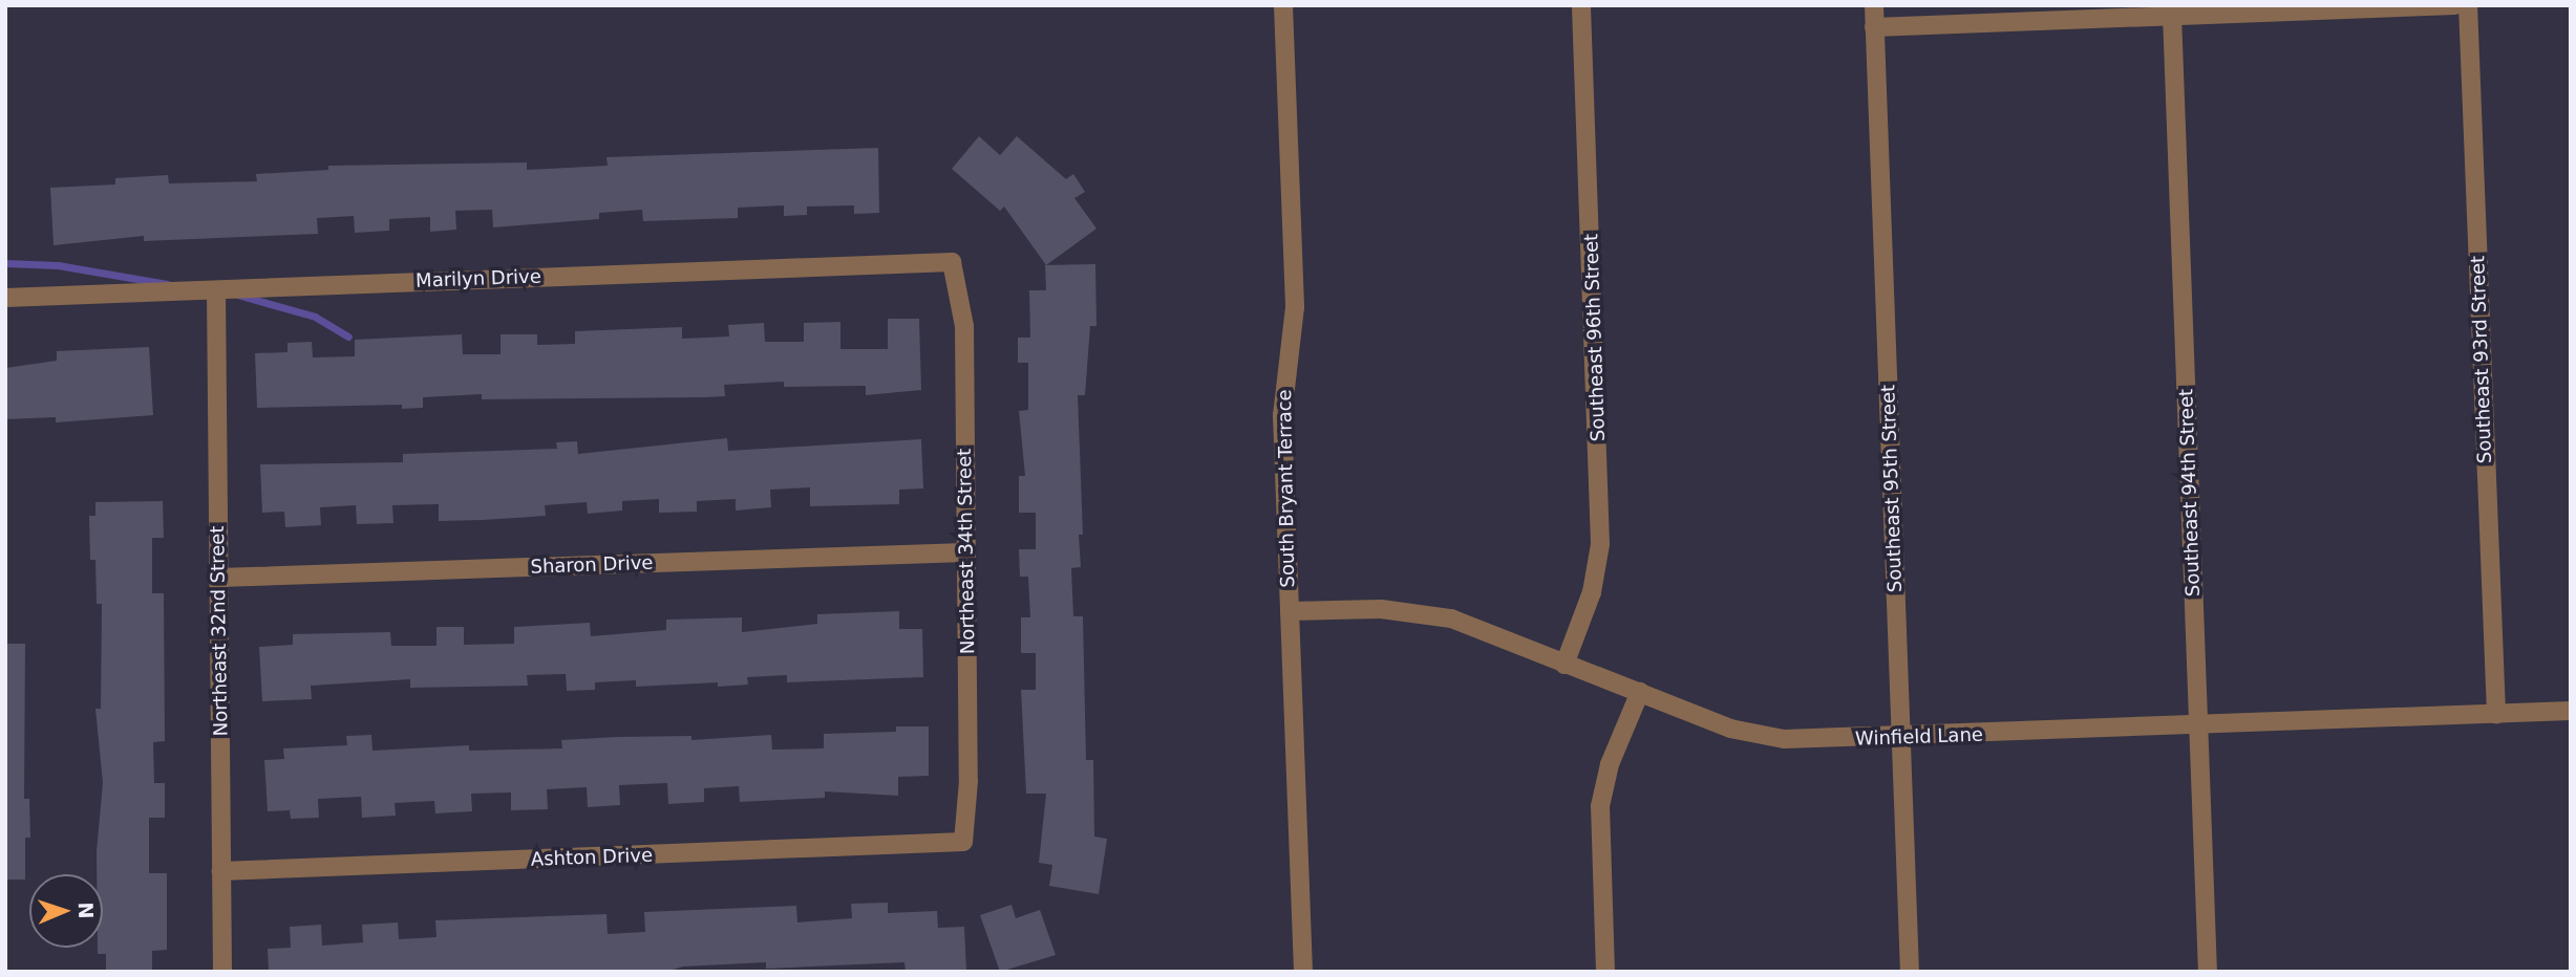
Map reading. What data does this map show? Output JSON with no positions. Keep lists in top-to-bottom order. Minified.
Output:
{"streets":{"street":["Marilyn Drive","Southeast 96th Street","Southeast 93rd Street","South Bryant Terrace","Southeast 95th Street","Southeast 94th Street","Northeast 34th Street","Sharon Drive","Northeast 32nd Street","Winfield Lane","Ashton Drive"]},"crossings":[["Marilyn Drive","Northeast 34th Street"],["Marilyn Drive","Northeast 32nd Street"],["Southeast 96th Street","Winfield Lane"],["Southeast 93rd Street","Winfield Lane"],["South Bryant Terrace","Winfield Lane"],["Southeast 95th Street","Winfield Lane"],["Southeast 94th Street","Winfield Lane"],["Northeast 34th Street","Sharon Drive"],["Northeast 34th Street","Ashton Drive"],["Sharon Drive","Northeast 32nd Street"],["Northeast 32nd Street","Ashton Drive"]],"north":"right"}
